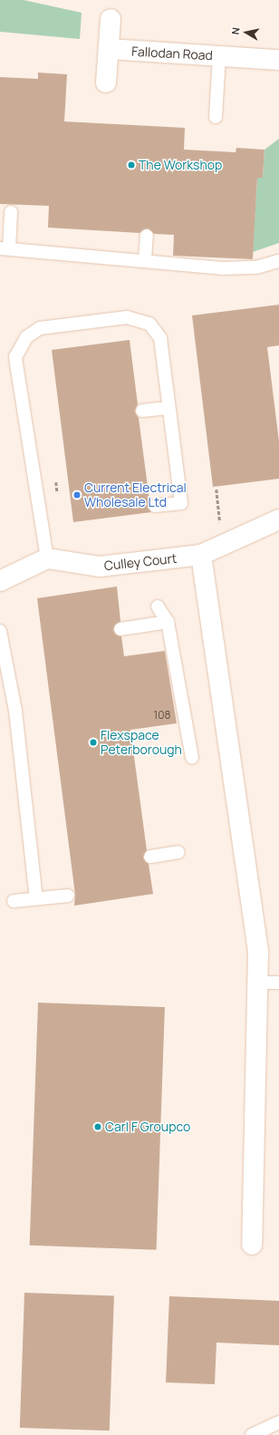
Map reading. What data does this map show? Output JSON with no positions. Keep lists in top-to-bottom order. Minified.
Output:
{"streets":{"street":["Fallodan Road","Culley Court"]},"places":["The Workshop","Current Electrical Wholesale Ltd","Flexspace Peterborough","Carl F Groupco"],"house_numbers":["108"],"north":"left"}
